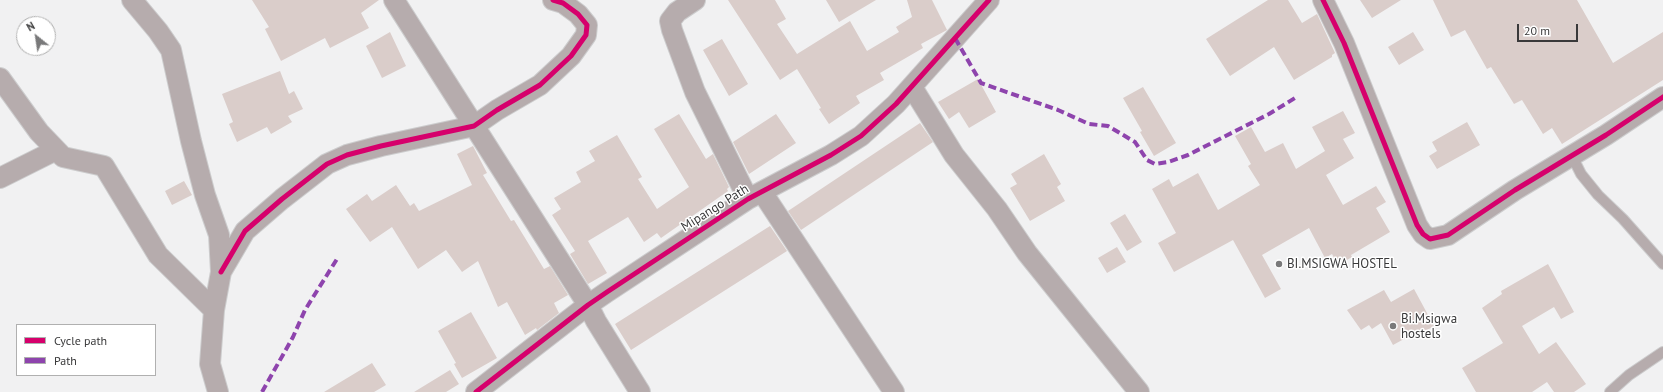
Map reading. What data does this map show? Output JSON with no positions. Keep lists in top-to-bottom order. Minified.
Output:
{"streets":{"street":["Mipango Path"]},"places":["BI.MSIGWA HOSTEL","Bi.Msigwa hostels"],"legend":["Cycle path","Path"],"scale_bar":"20 m","north":"top left"}
